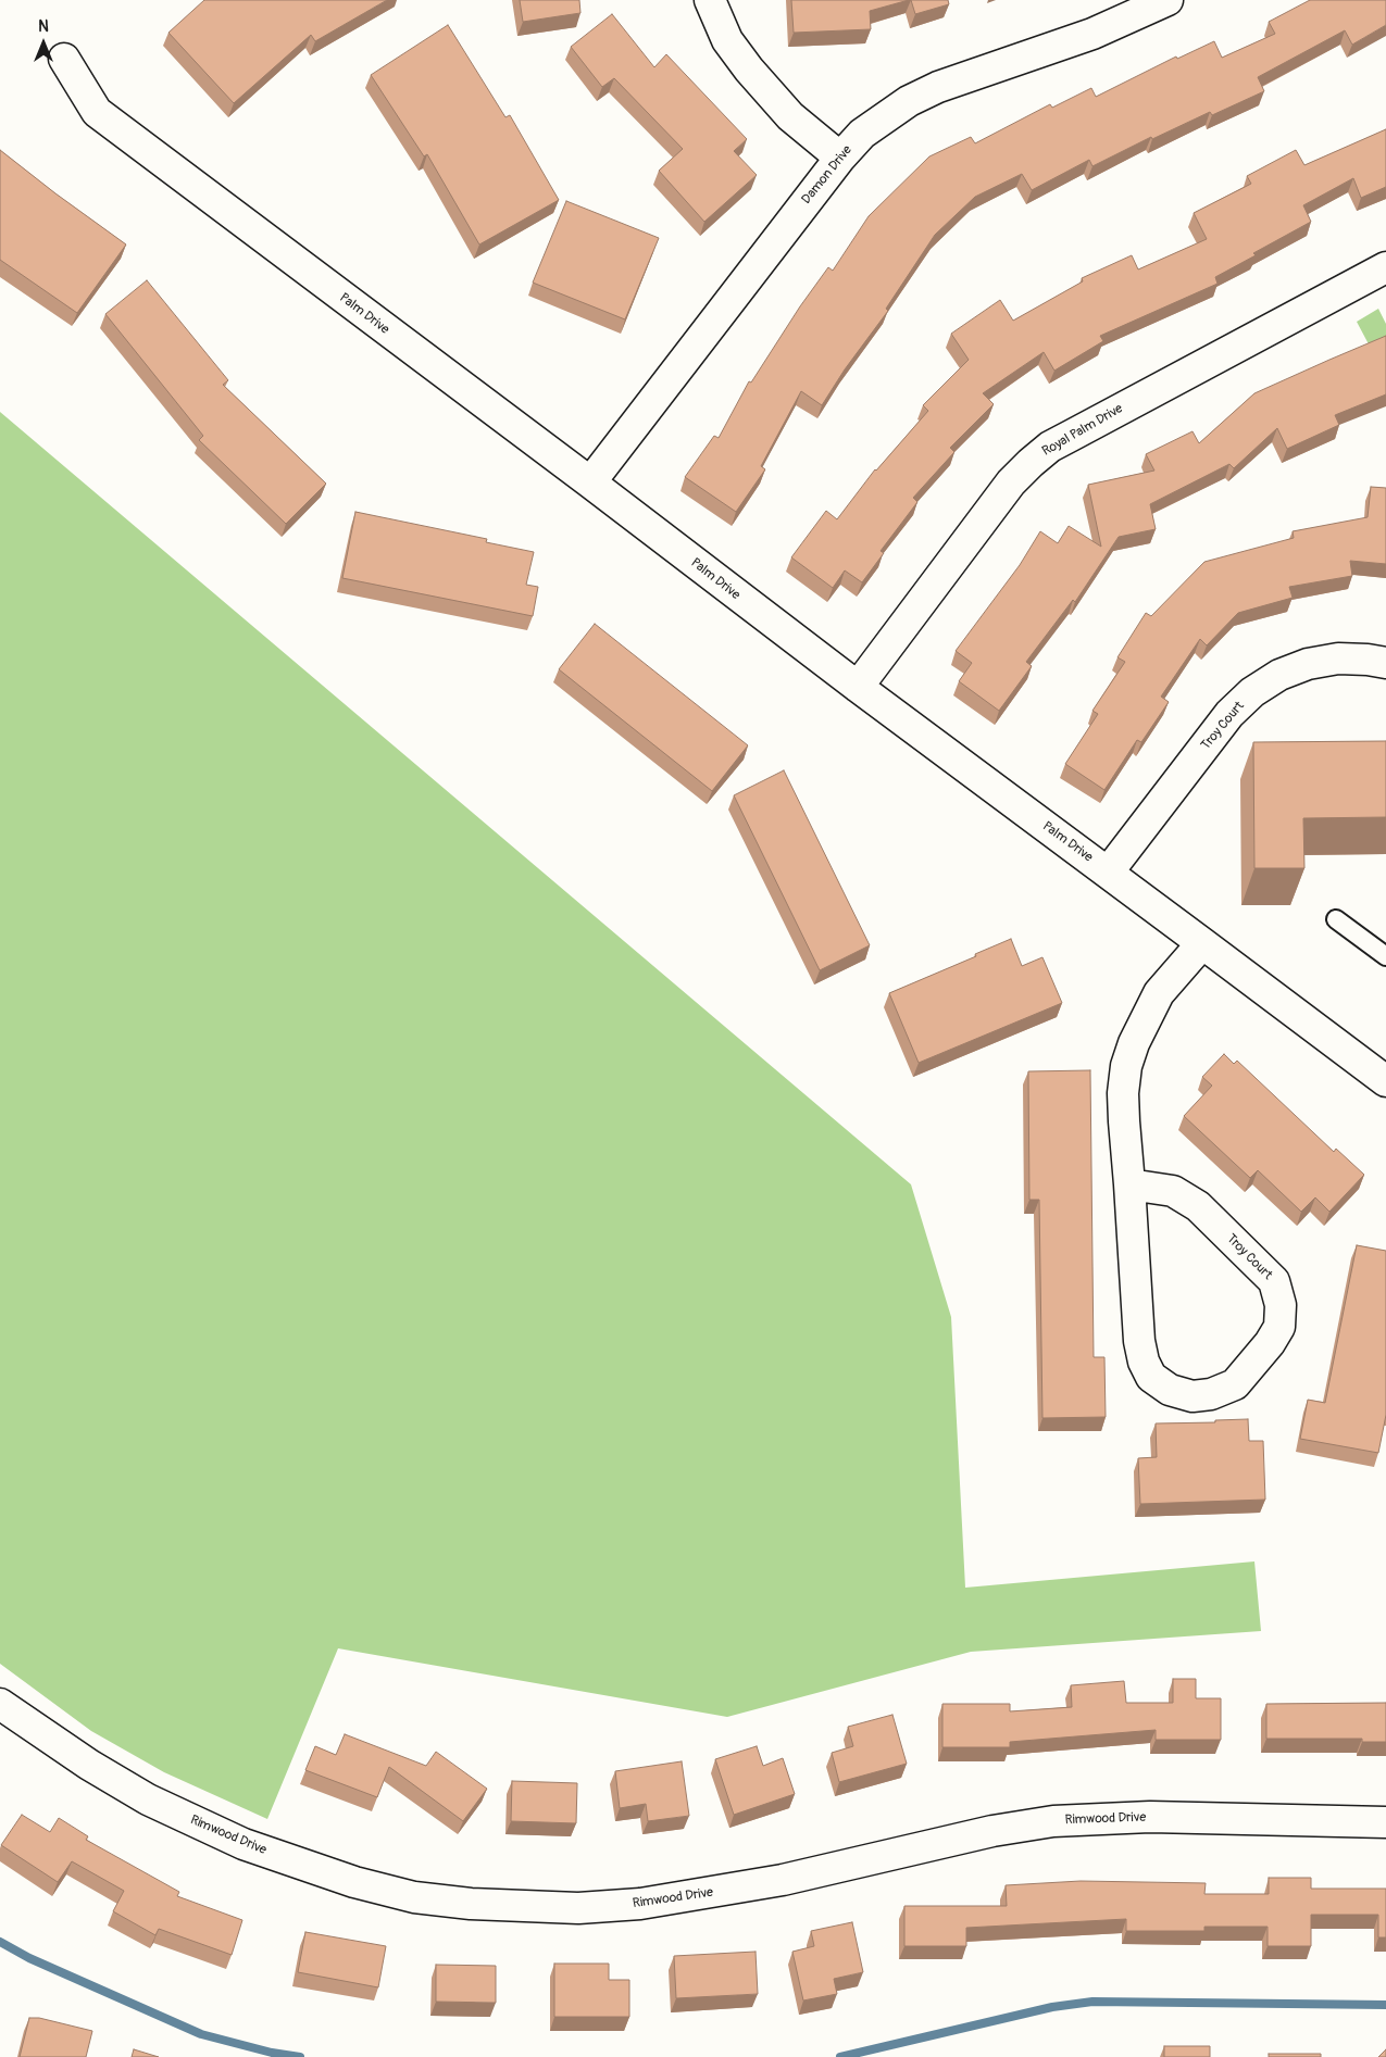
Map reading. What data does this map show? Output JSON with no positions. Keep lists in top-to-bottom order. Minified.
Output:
{"streets":{"street":["Damon Drive","Palm Drive","Royal Palm Drive","Troy Court","Rimwood Drive"]},"crossings":[["Damon Drive","Palm Drive"],["Palm Drive","Royal Palm Drive"],["Palm Drive","Troy Court"]],"north":"top"}
